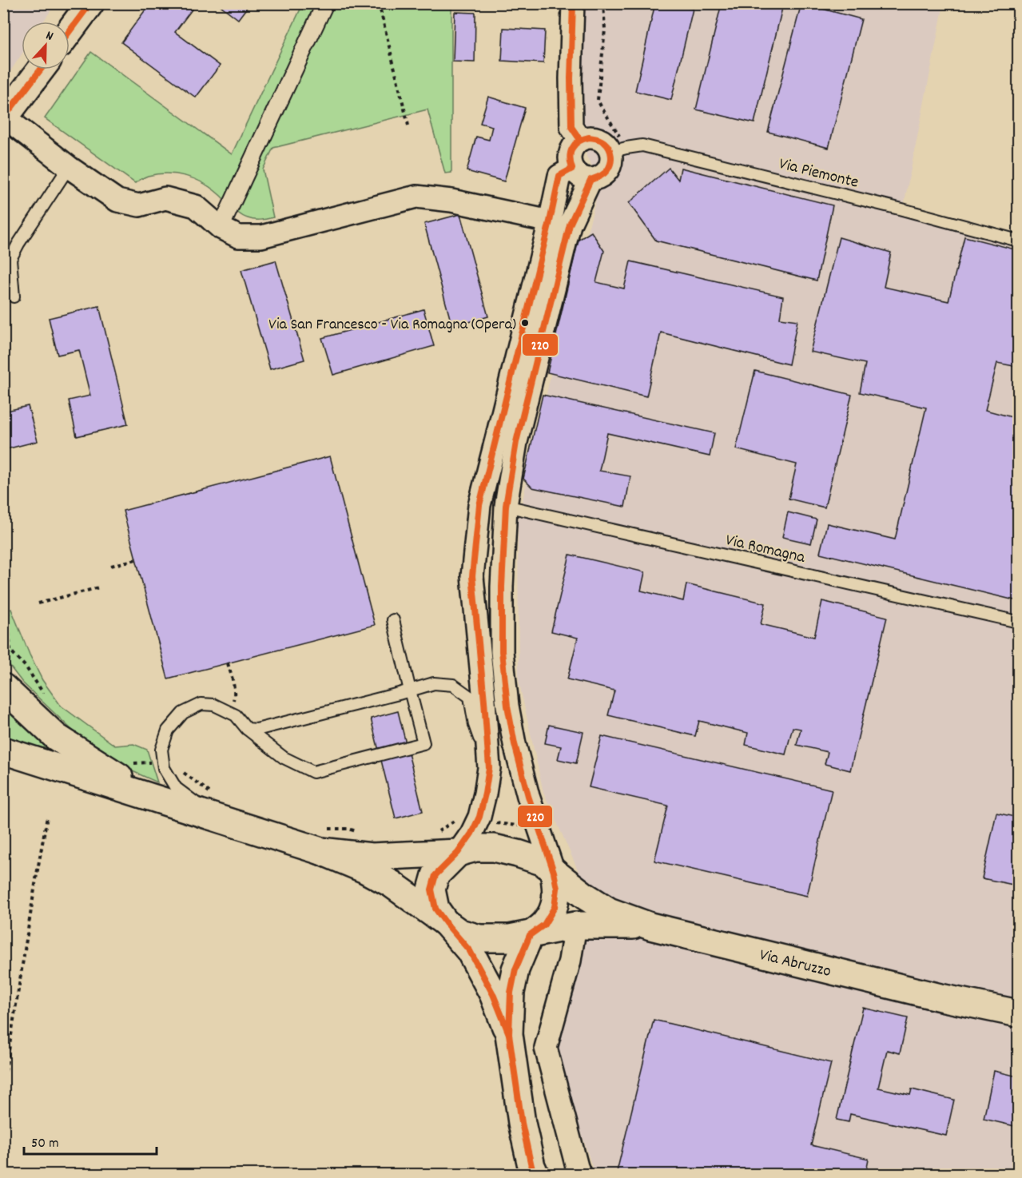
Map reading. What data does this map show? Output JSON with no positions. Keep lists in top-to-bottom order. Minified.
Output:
{"streets":{"main road":["Via Abruzzo"],"lane":["Via Piemonte","Via Romagna"]},"places":["Via San Francesco - Via Romagna (Opera)"],"lines":["transit line 220"],"scale_bar":"50 m","north":"top"}
